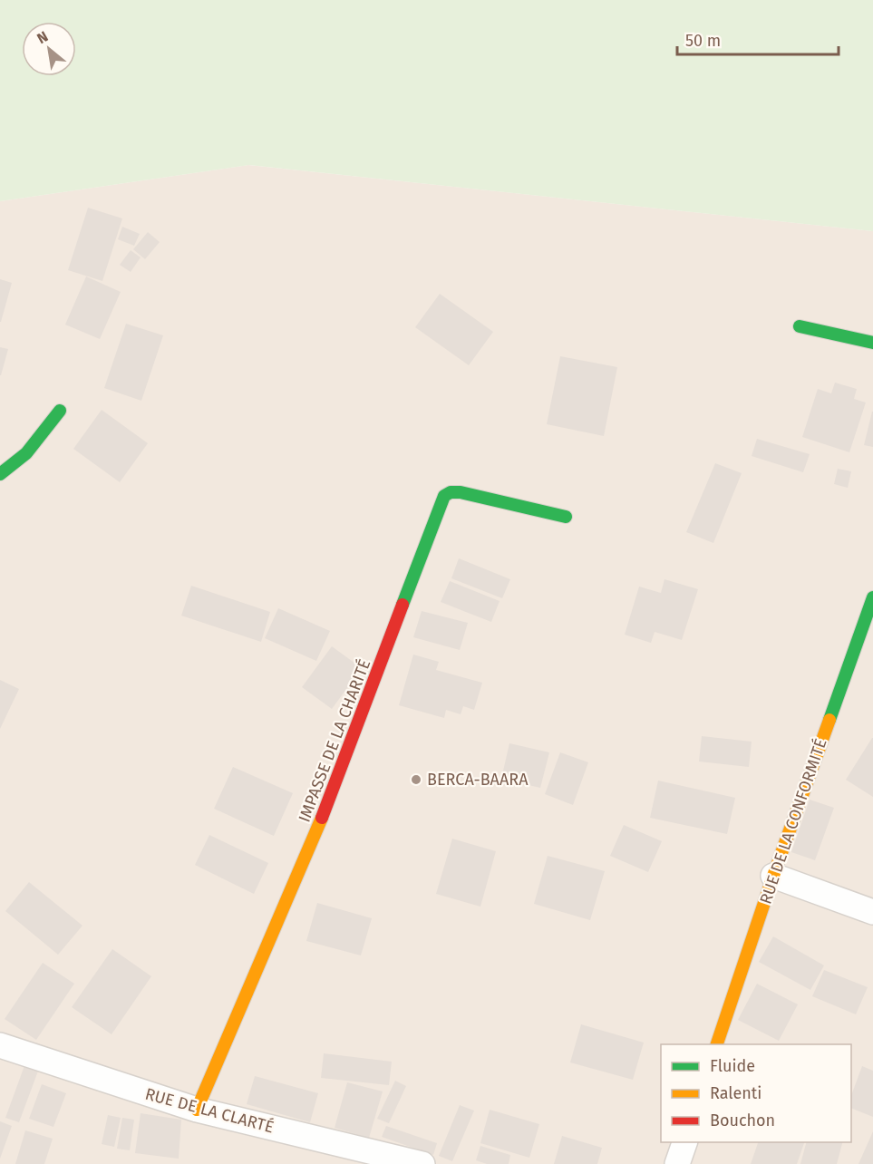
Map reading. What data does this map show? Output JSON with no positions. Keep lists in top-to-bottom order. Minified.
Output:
{"streets":{"street":["IMPASSE DE LA CHARITÉ","RUE DE LA CONFORMITÉ","RUE DE LA CLARTÉ"]},"crossings":[["IMPASSE DE LA CHARITÉ","RUE DE LA CLARTÉ"]],"places":["BERCA-BAARA"],"legend":["Fluide","Ralenti","Bouchon"],"scale_bar":"50 m","north":"top left"}
